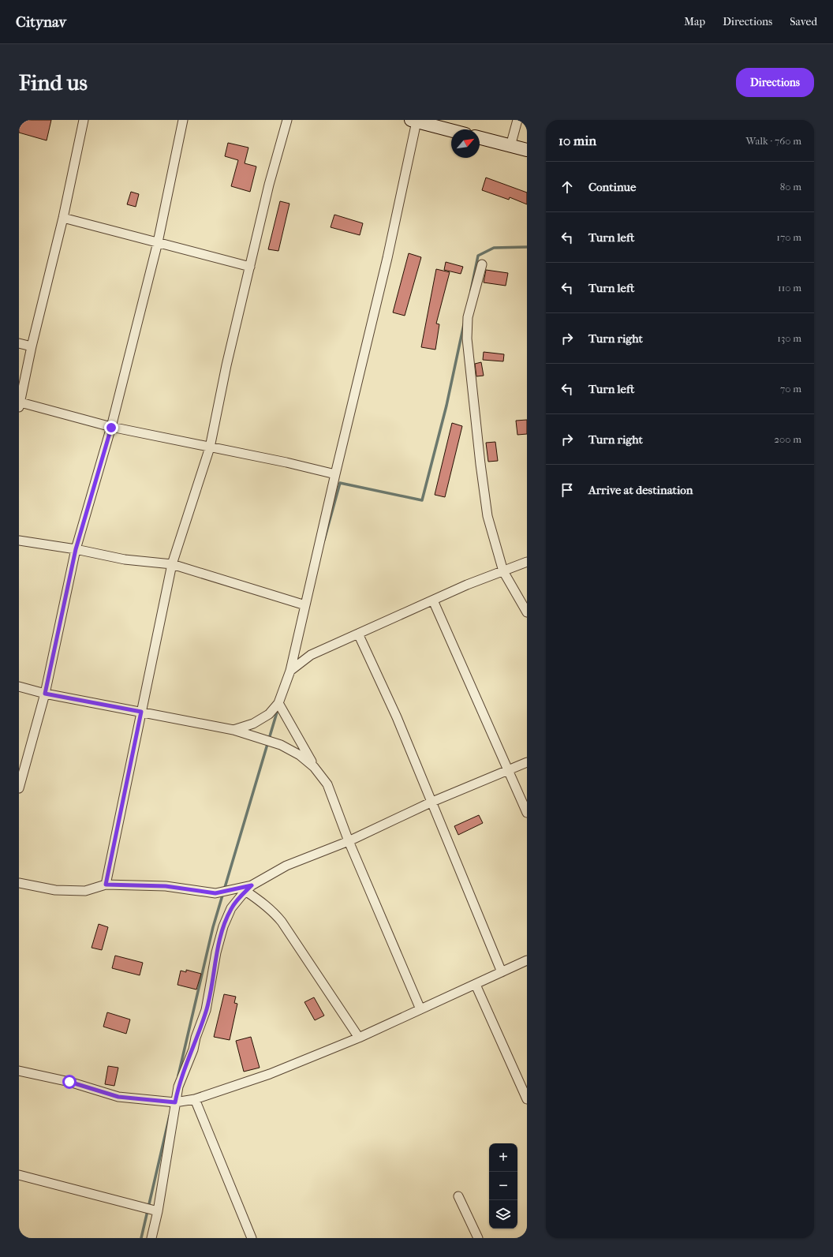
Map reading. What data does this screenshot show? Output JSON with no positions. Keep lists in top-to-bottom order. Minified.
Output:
{"north":"top right","page":{"header":"Citynav","nav":["Map","Directions","Saved"],"buttons":"Directions","title":"Find us","heading":["10 min","Walk · 760 m"],"list":[["Continue","80 m"],["Turn left","170 m"],["Turn left","110 m"],["Turn right","130 m"],["Turn left","70 m"],["Turn right","200 m"],"Arrive at destination"],"map_buttons":["+","−"]}}
